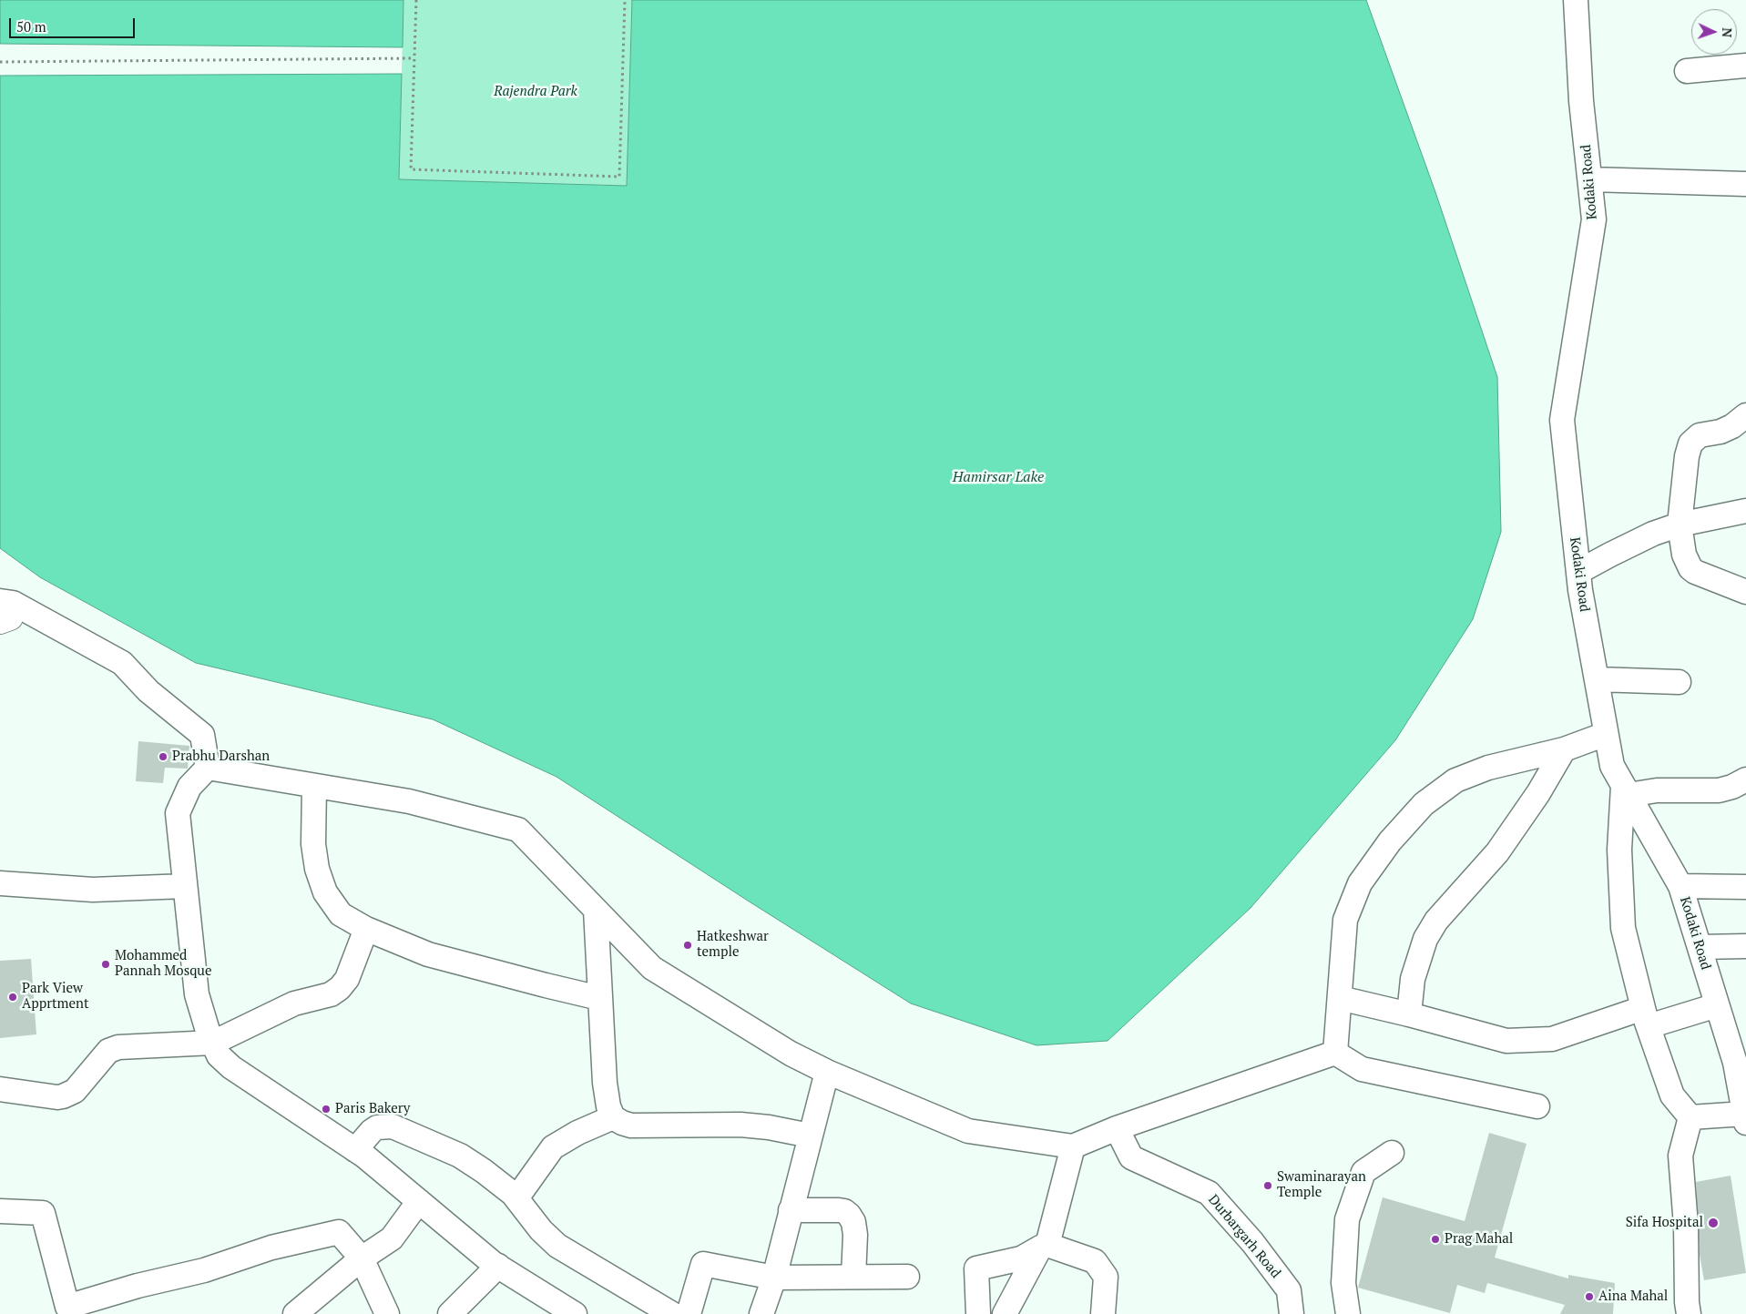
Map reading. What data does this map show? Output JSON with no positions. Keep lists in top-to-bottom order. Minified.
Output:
{"streets":{"street":["Kodaki Road","Durbargarh Road"]},"water":["Hamirsar Lake"],"parks":["Rajendra Park"],"places":["Prabhu Darshan","Hatkeshwar temple","Mohammed Pannah Mosque","Park View Apprtment","Paris Bakery","Swaminarayan Temple","Sifa Hospital","Prag Mahal","Aina Mahal"],"scale_bar":"50 m","north":"right"}
